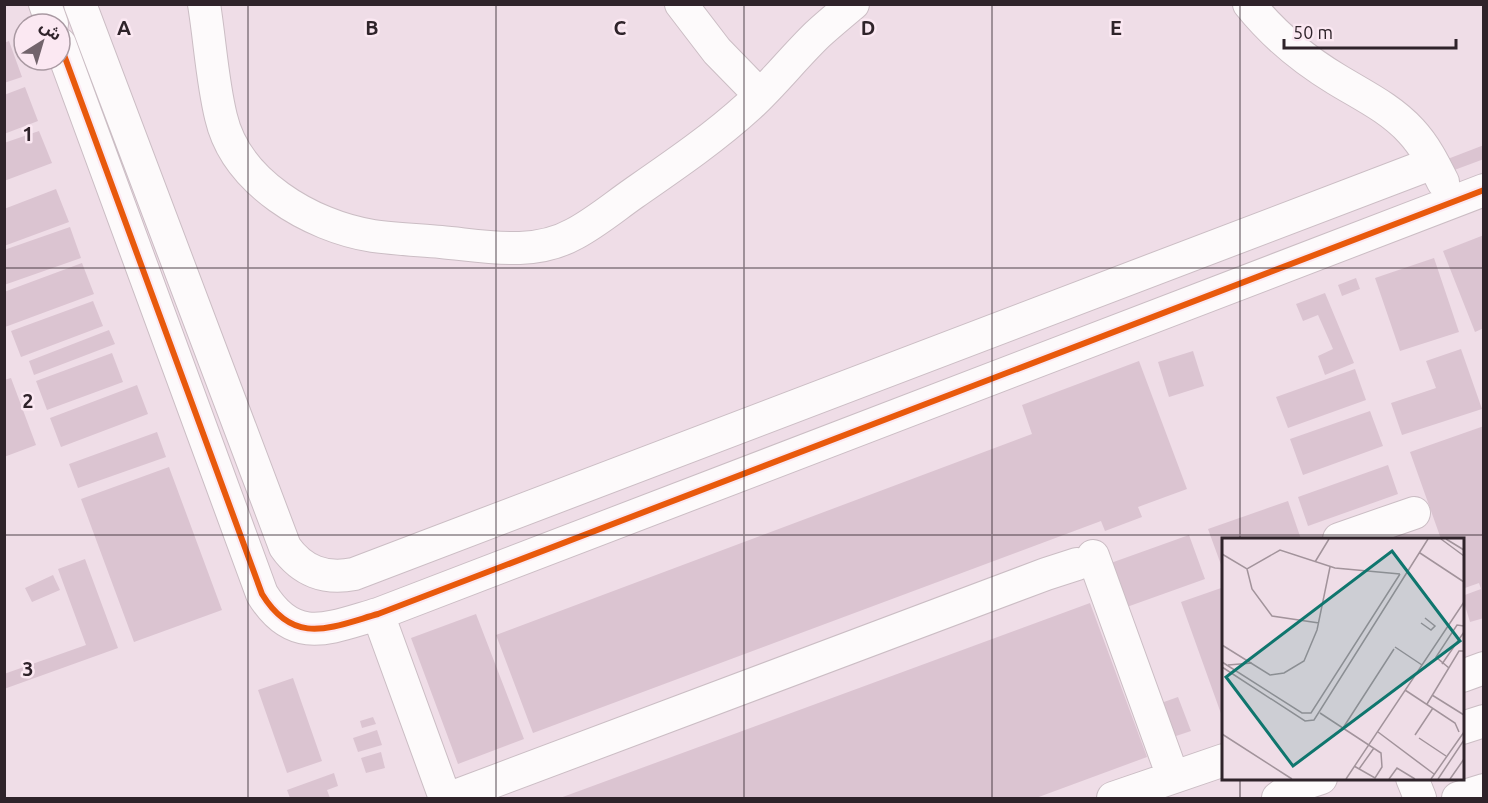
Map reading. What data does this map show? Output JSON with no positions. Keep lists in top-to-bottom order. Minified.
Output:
{"scale_bar":"50 m","north":"top right","grid":{"columns":["A","B","C","D","E"],"rows":["1","2","3"]}}
